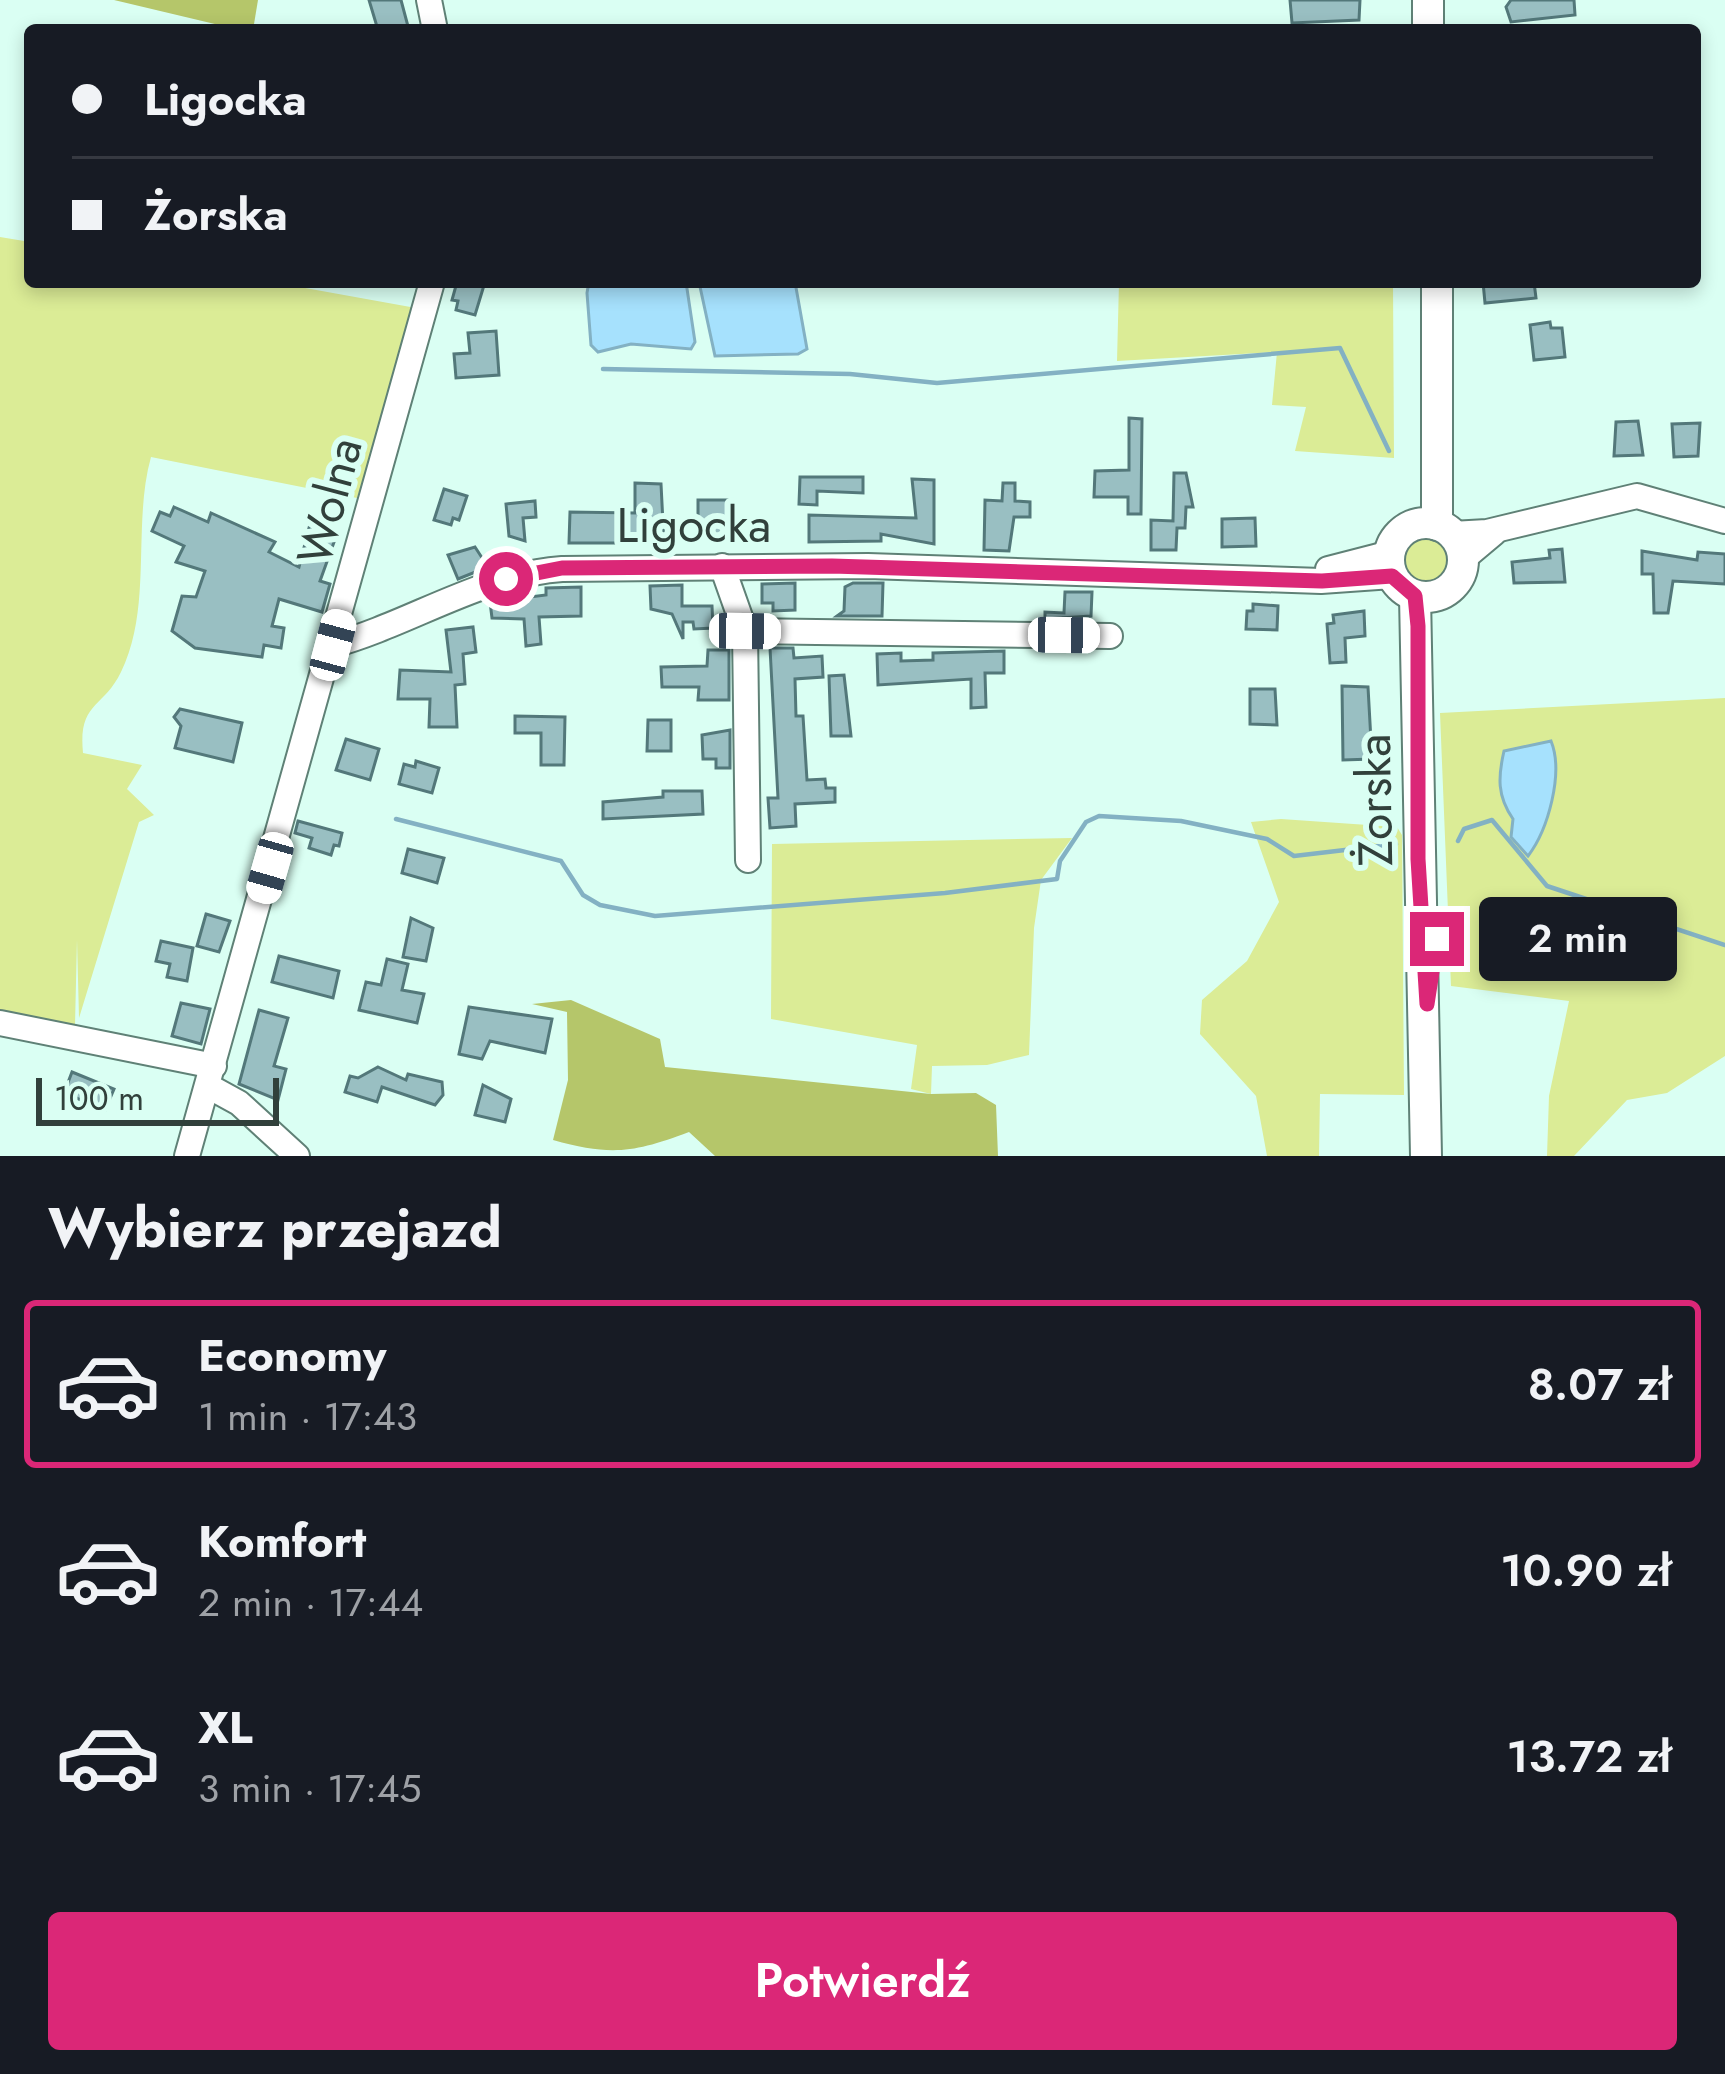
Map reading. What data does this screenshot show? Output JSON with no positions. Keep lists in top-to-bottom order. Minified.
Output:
{"streets":{"main road":["Żorska"],"street":["Wolna","Ligocka"]},"crossings":[["Wolna","Ligocka"],["Ligocka","Żorska"]],"scale_bar":"100 m","page":{"banner":["Ligocka","Żorska"],"bubble":"2 min","scale":"100 m","heading":"Wybierz przejazd","list":[{"name":"Economy","note":"1 min · 17:43","value":"8.07 zł"},{"name":"Komfort","note":"2 min · 17:44","value":"10.90 zł"},{"name":"XL","note":"3 min · 17:45","value":"13.72 zł"}],"buttons":"Potwierdź"}}
